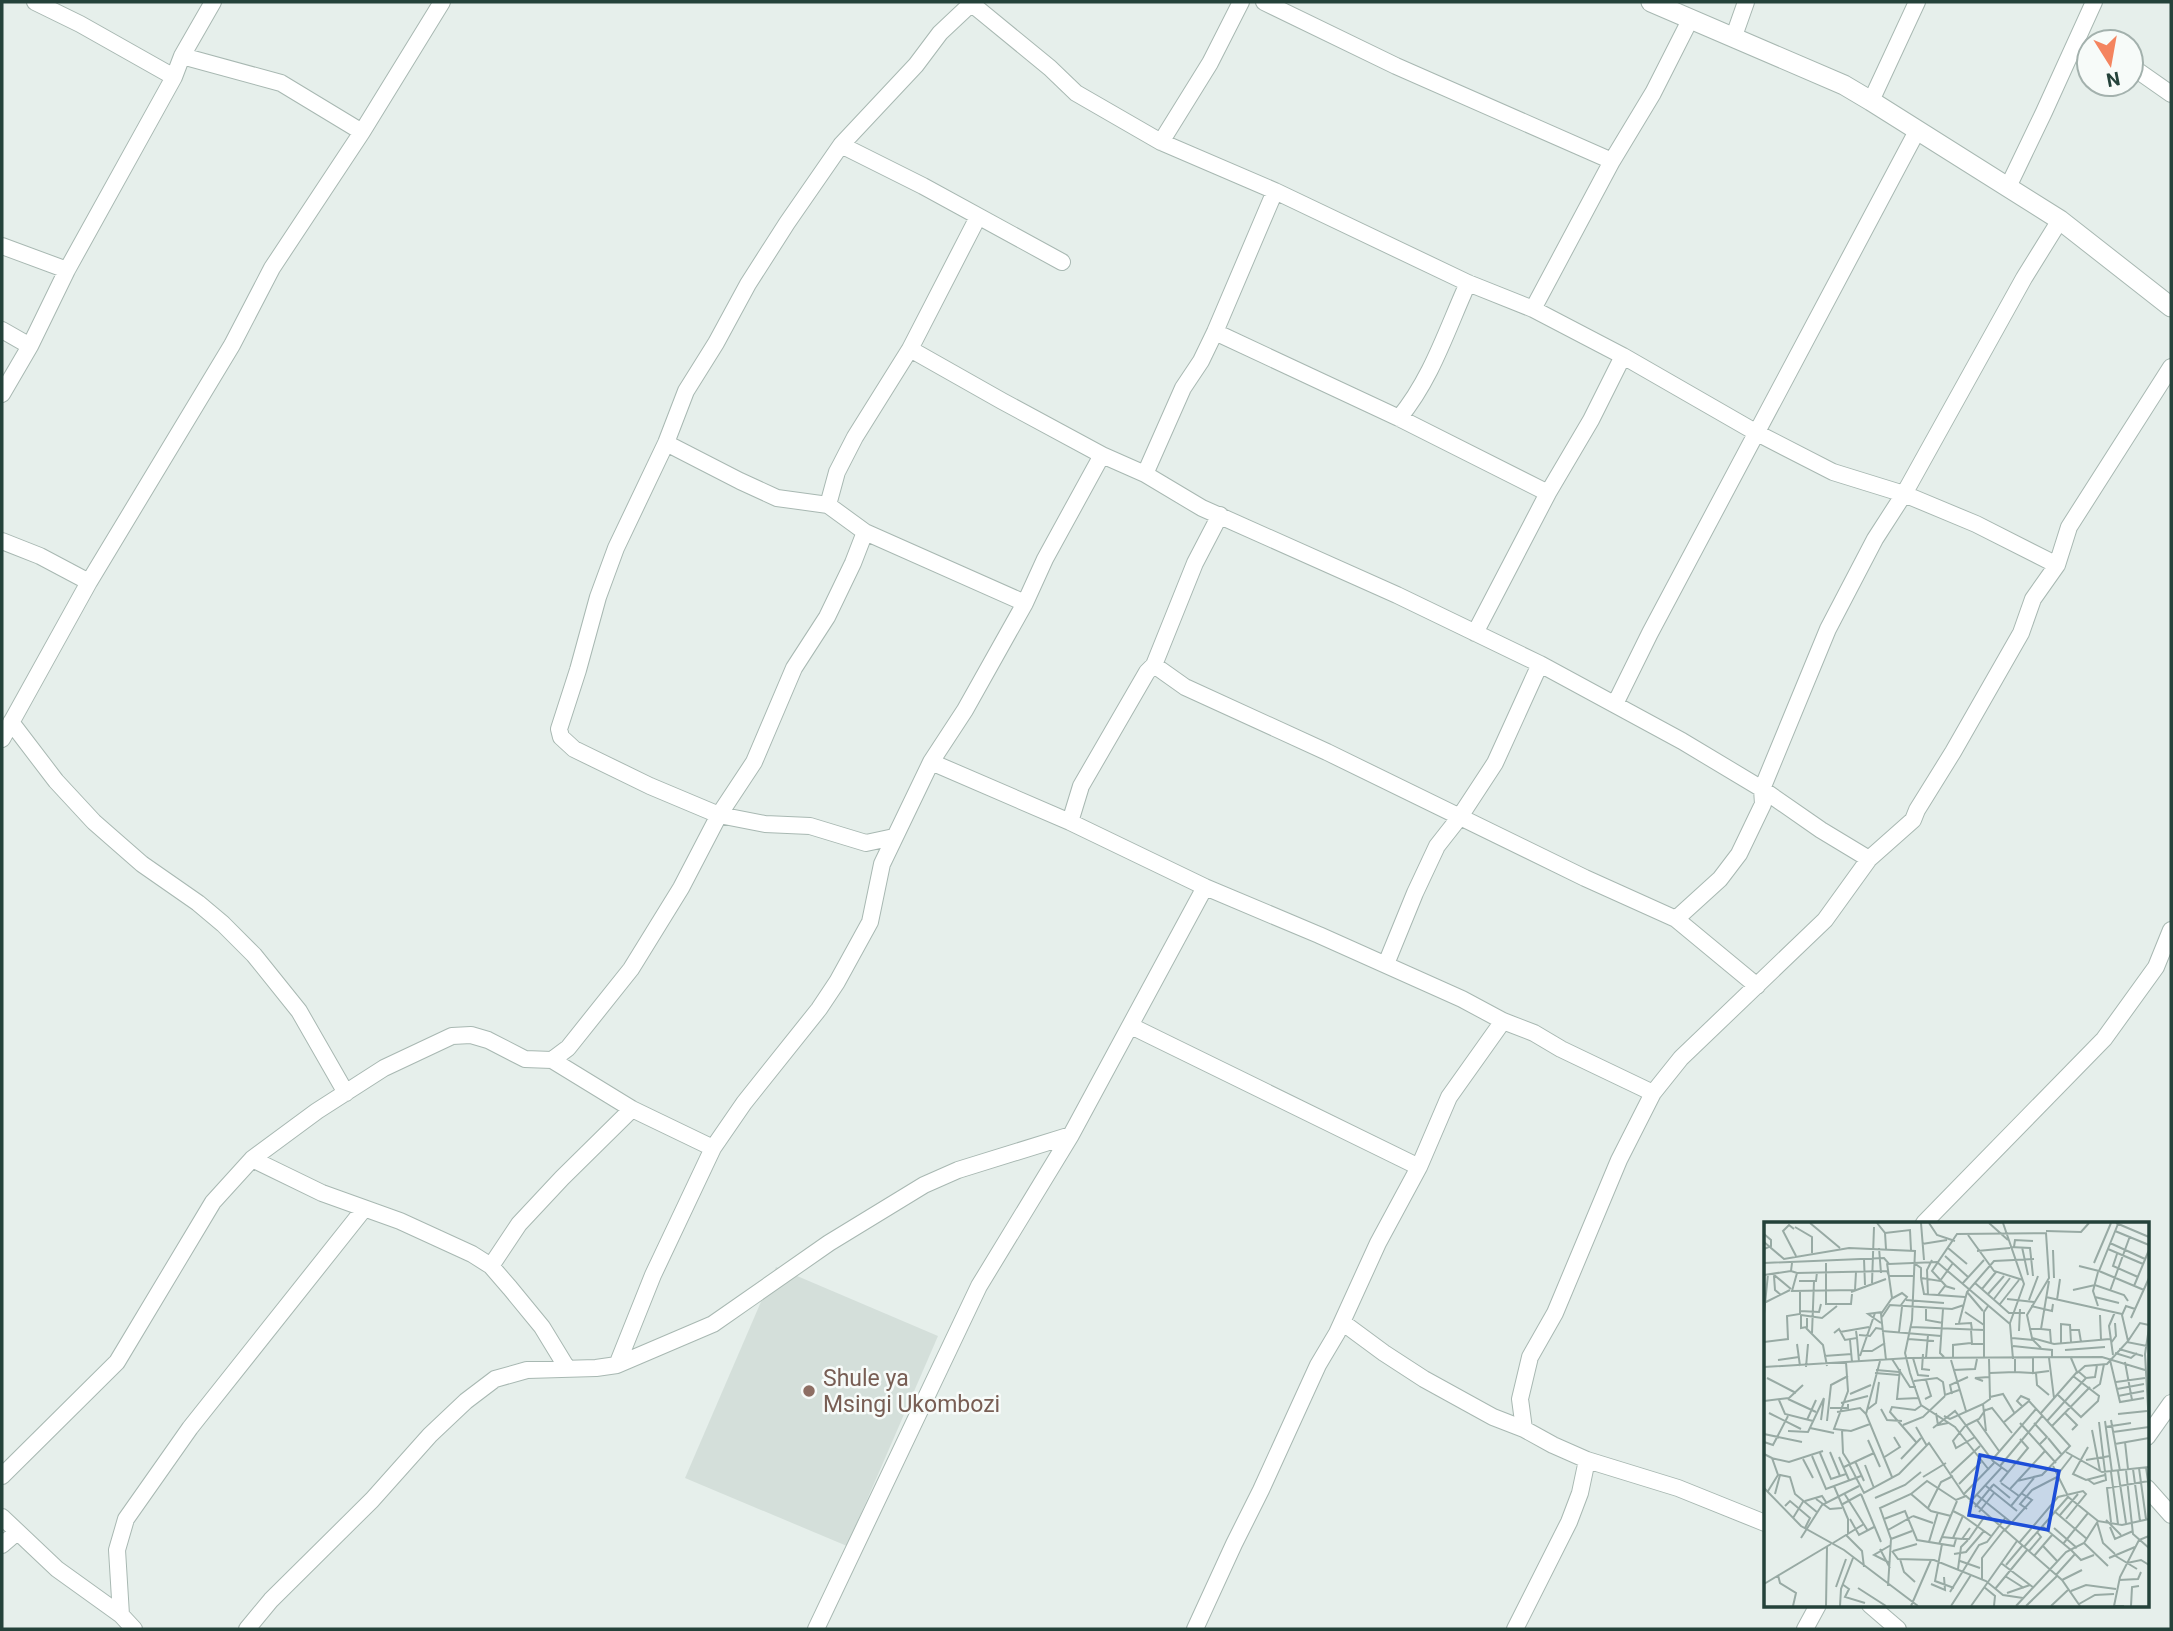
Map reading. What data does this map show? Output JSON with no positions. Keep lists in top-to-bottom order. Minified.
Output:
{"places":["Shule ya Msingi Ukombozi"],"north":"bottom"}
